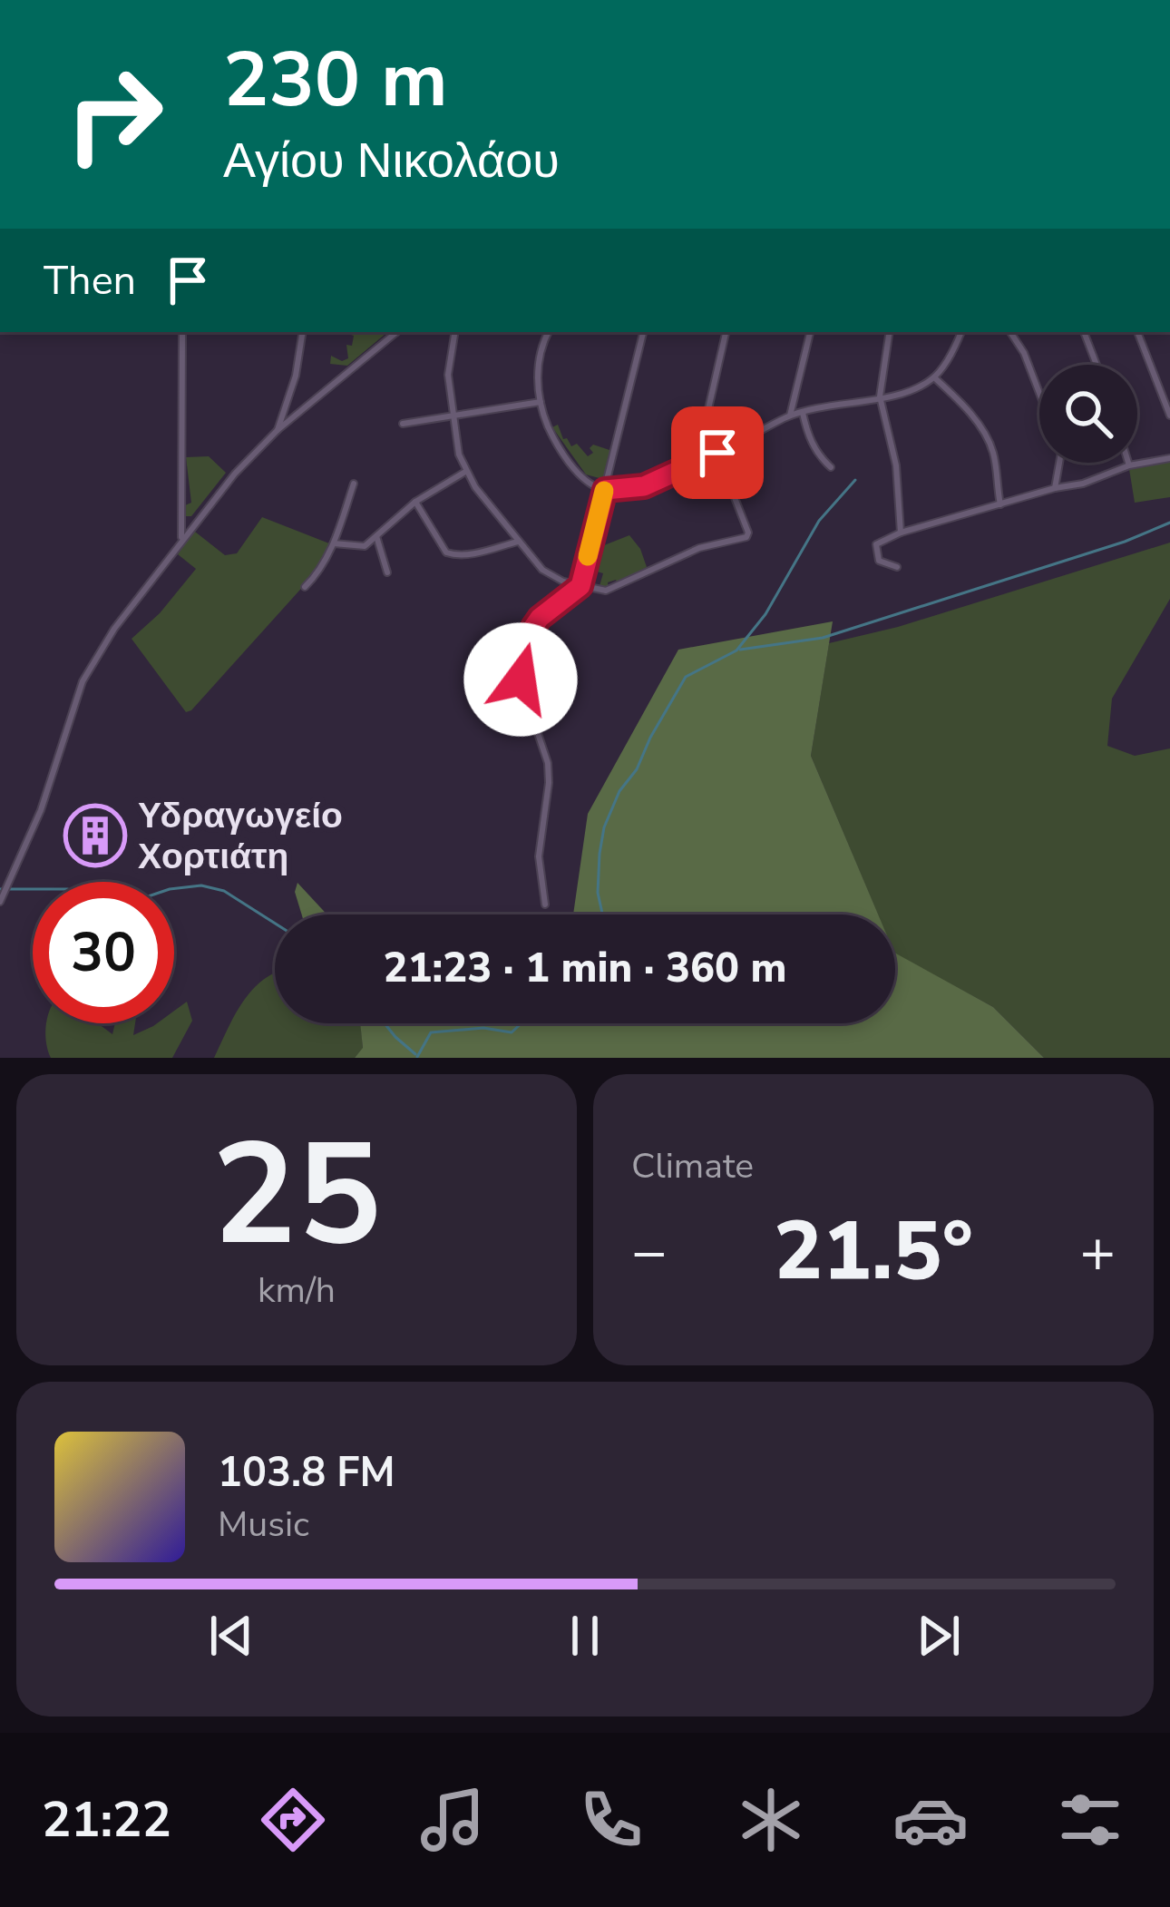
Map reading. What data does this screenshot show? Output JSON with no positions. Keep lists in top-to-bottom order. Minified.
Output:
{"places":{"building":["Υδραγωγείο Χορτιάτη"]},"page":{"turn":["230 m","Αγίου Νικολάου"],"then":"Then","limit":"30","trip":"21:23 · 1 min · 360 m","tile":[["25","km/h"],"Climate"],"heat":["−","21.5°","+"],"song":["103.8 FM","Music"],"tabs":"21:22"}}
